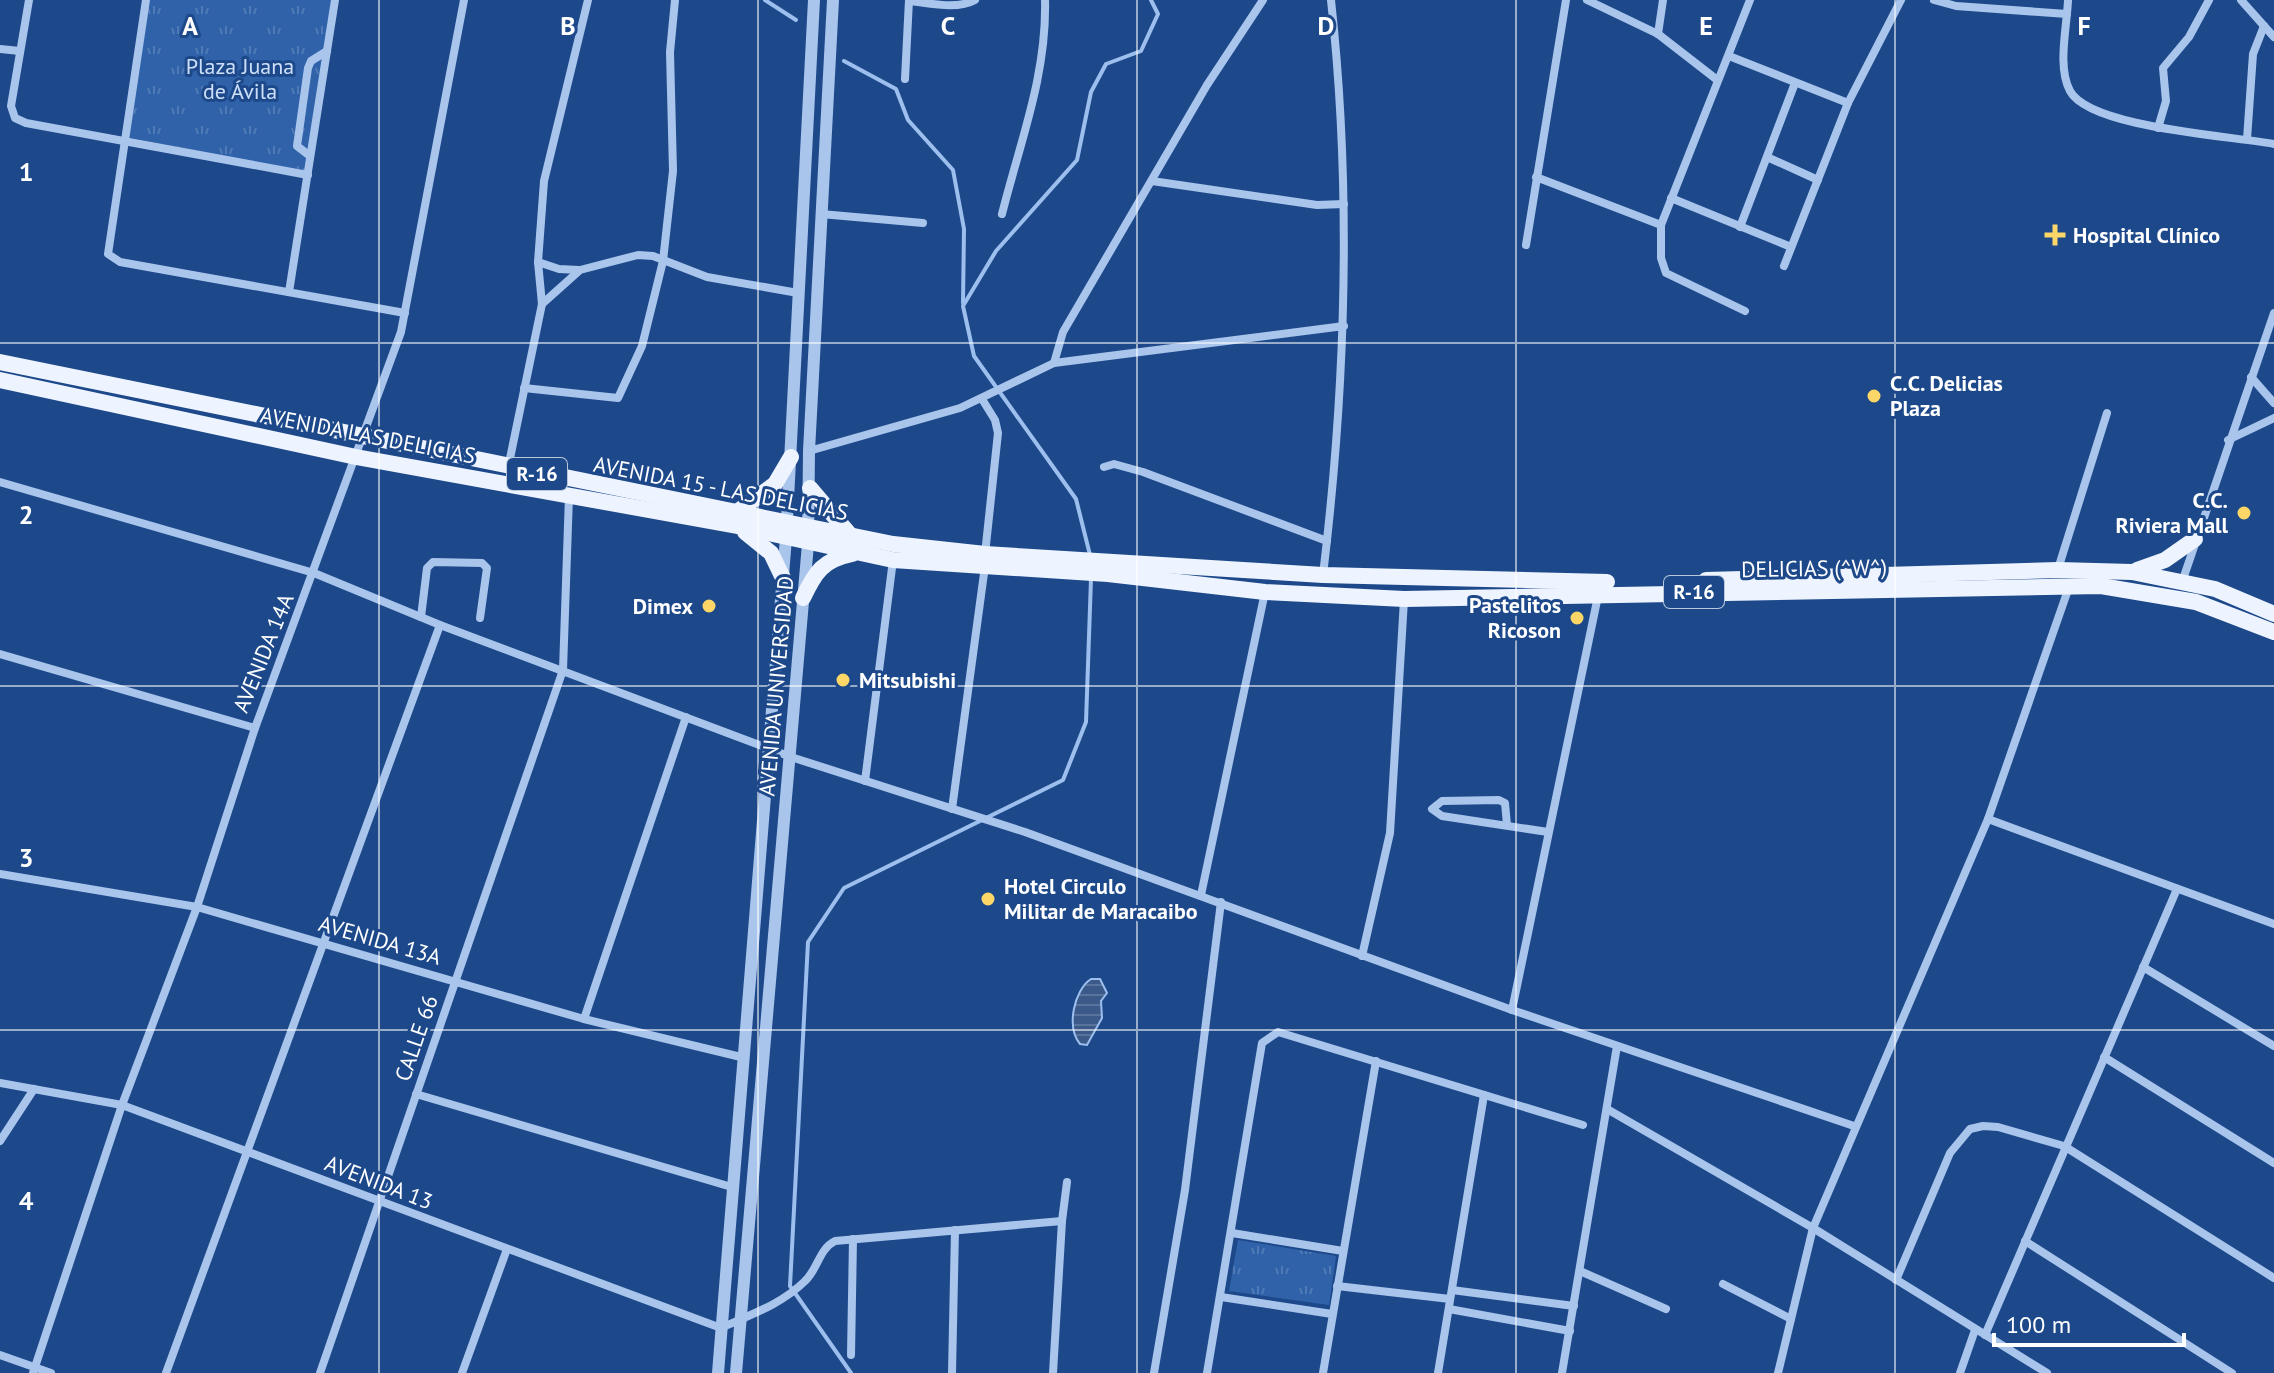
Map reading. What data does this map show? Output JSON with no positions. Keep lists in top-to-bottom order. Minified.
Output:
{"streets":{"main road":["AVENIDA LAS DELICIAS","R-16","AVENIDA 15 - LAS DELICIAS","DELICIAS (^W^)"],"street":["AVENIDA 14A","AVENIDA UNIVERSIDAD","AVENIDA 13A","CALLE 66","AVENIDA 13"]},"crossings":[["AVENIDA LAS DELICIAS","AVENIDA 15 - LAS DELICIAS"],["AVENIDA LAS DELICIAS","DELICIAS (^W^)"],["AVENIDA LAS DELICIAS","AVENIDA 14A"],["AVENIDA LAS DELICIAS","AVENIDA UNIVERSIDAD"],["AVENIDA LAS DELICIAS","CALLE 66"],["AVENIDA 15 - LAS DELICIAS","AVENIDA 14A"],["AVENIDA 15 - LAS DELICIAS","AVENIDA UNIVERSIDAD"],["AVENIDA UNIVERSIDAD","AVENIDA 13A"],["AVENIDA UNIVERSIDAD","AVENIDA 13"],["AVENIDA 13A","CALLE 66"],["CALLE 66","AVENIDA 13"]],"parks":["Plaza Juana de Ávila"],"places":{"health":["Hospital Clínico"],"other":["C.C. Delicias Plaza","C.C. Riviera Mall","Dimex","Pastelitos Ricoson","Mitsubishi","Hotel Circulo Militar de Maracaibo"]},"scale_bar":"100 m","grid":{"columns":["A","B","C","D","E","F"],"rows":["1","2","3","4"]}}
